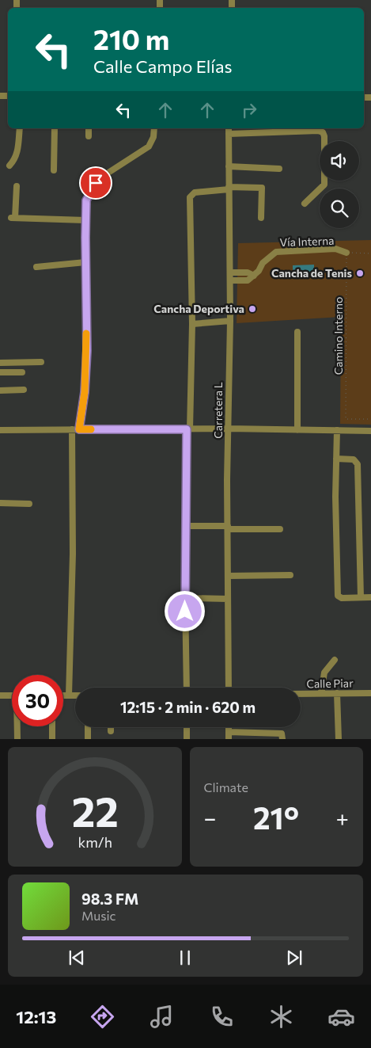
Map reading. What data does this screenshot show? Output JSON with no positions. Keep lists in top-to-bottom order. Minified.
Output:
{"streets":{"street":["Vía Interna","Carretera L","Calle Piar"],"path":["Camino Interno"]},"crossings":[["Vía Interna","Camino Interno"]],"places":["Cancha de Tenis","Cancha Deportiva"],"page":{"turn":["210 m","Calle Campo Elías"],"limit":"30","trip":"12:15 · 2 min · 620 m","tile":"Climate","heat":["−","21°","+"],"song":["98.3 FM","Music"],"tabs":"12:13","gauge":["22","km/h"]}}
